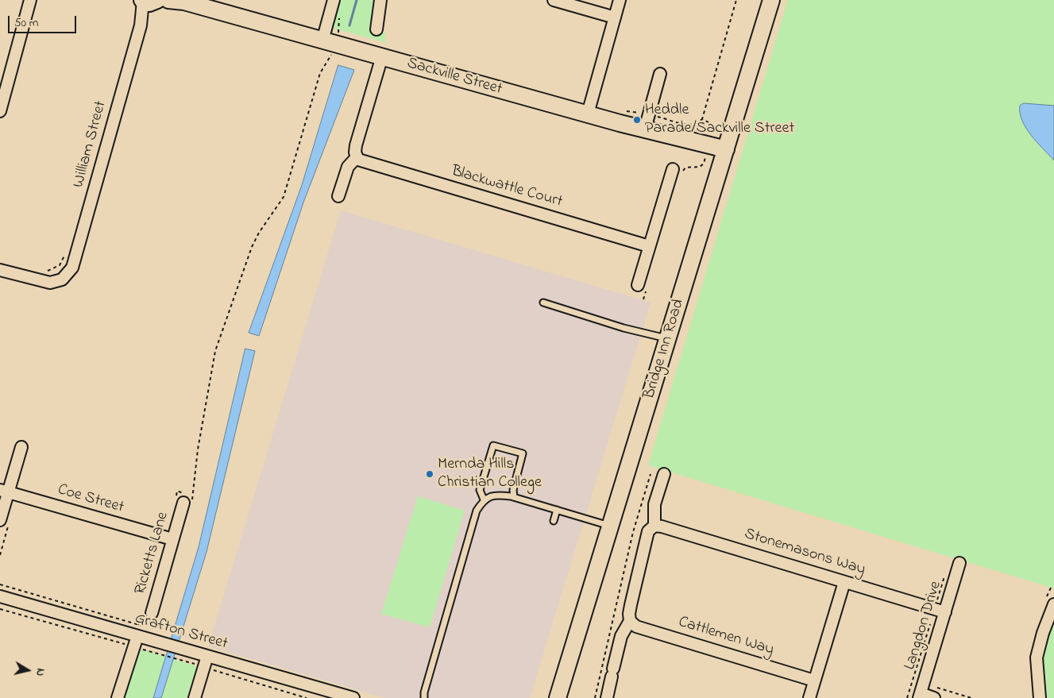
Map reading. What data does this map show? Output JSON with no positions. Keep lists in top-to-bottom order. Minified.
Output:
{"streets":{"main road":["Sackville Street","Bridge Inn Road"],"street":["William Street","Blackwattle Court","Coe Street","Stonemasons Way","Ricketts Lane","Langdon Drive","Grafton Street","Cattlemen Way"]},"crossings":[["Sackville Street","Bridge Inn Road"],["Coe Street","Ricketts Lane"],["Stonemasons Way","Langdon Drive"]],"places":["Heddle Parade/Sackville Street","Mernda Hills Christian College"],"scale_bar":"50 m","north":"right"}
